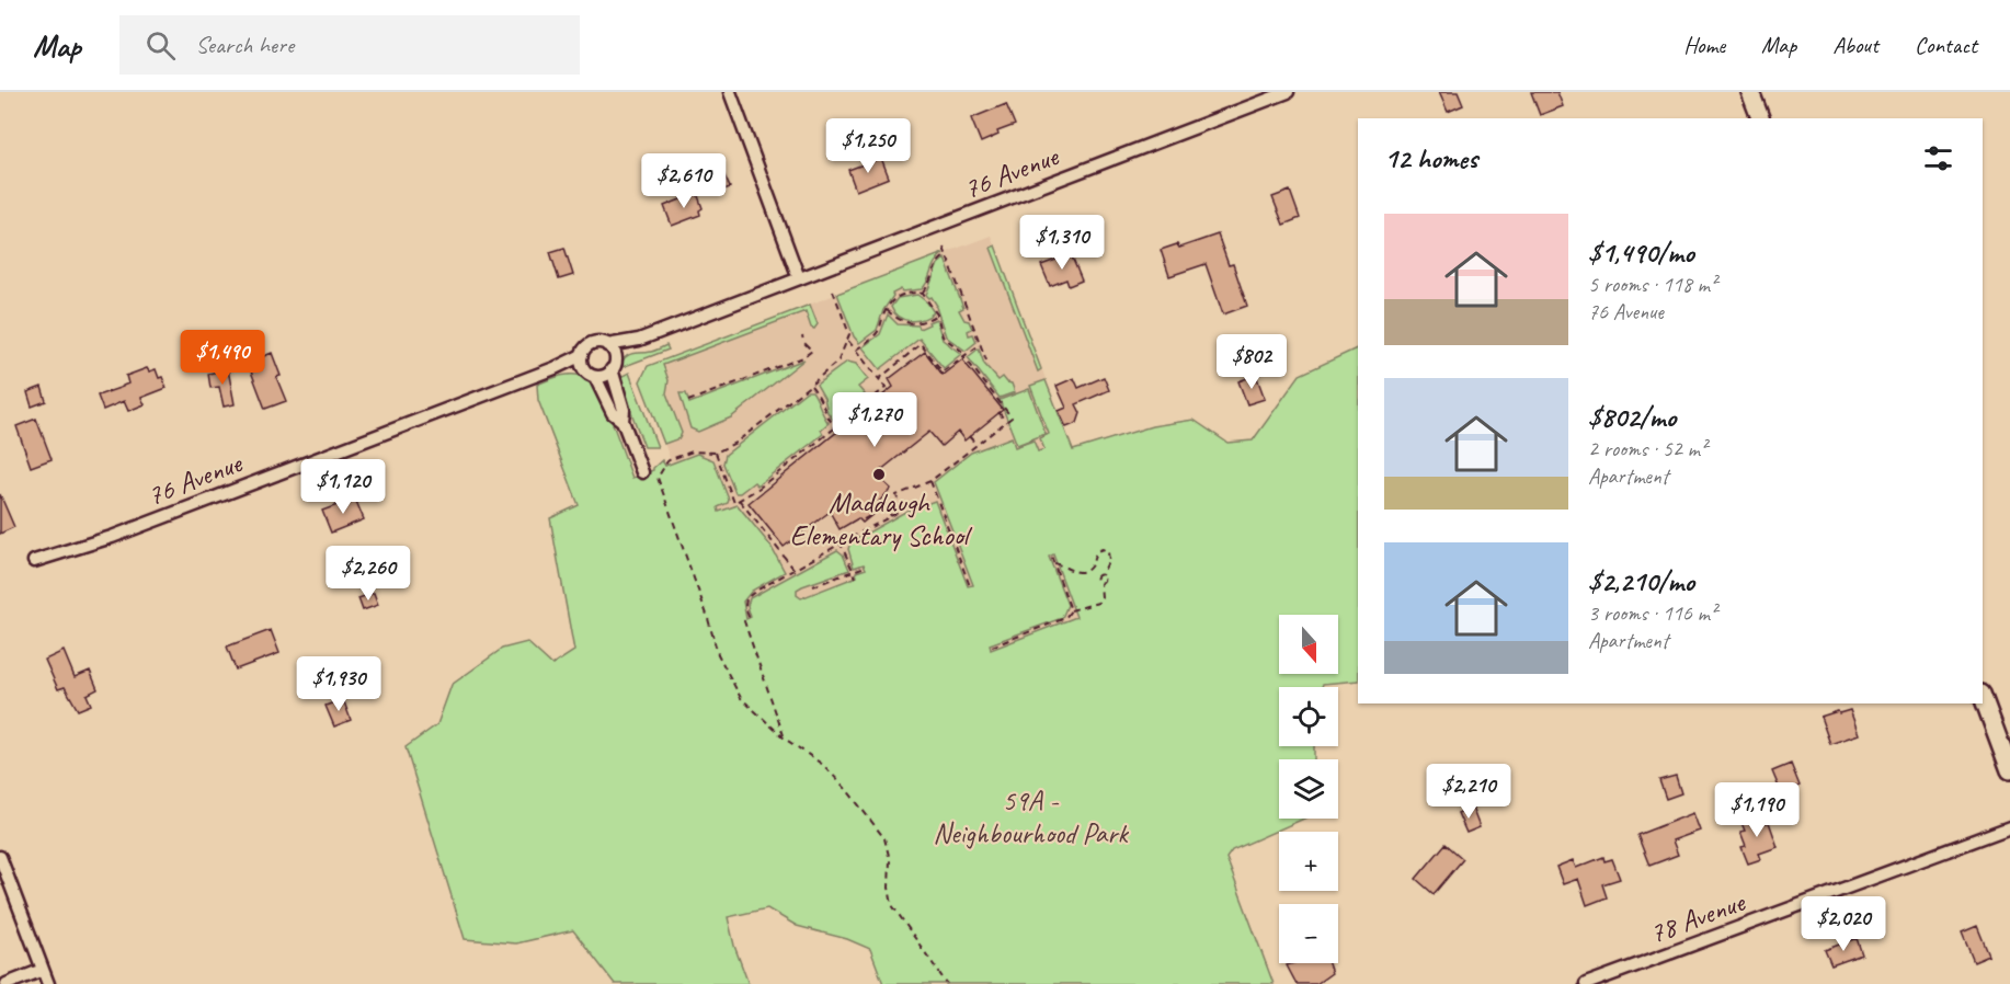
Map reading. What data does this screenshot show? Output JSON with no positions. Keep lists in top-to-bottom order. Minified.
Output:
{"streets":{"street":["76 Avenue","78 Avenue"]},"parks":["59A - Neighbourhood Park"],"places":["Maddaugh Elementary School"],"north":"bottom","page":{"header":"Map","search":"Search here","nav":["Home","Map","About","Contact"],"price":["$1,250","$2,610","$1,310","$1,490","$802","$1,270","$1,120","$2,260","$1,930","$2,210","$1,190","$2,020"],"heading":"12 homes","list":[{"name":"$1,490/mo","note":"5 rooms · 118 m² · 76 Avenue"},{"name":"$802/mo","note":"2 rooms · 52 m² · Apartment"},{"name":"$2,210/mo","note":"3 rooms · 116 m² · Apartment"}],"map_buttons":["+","−"]}}
